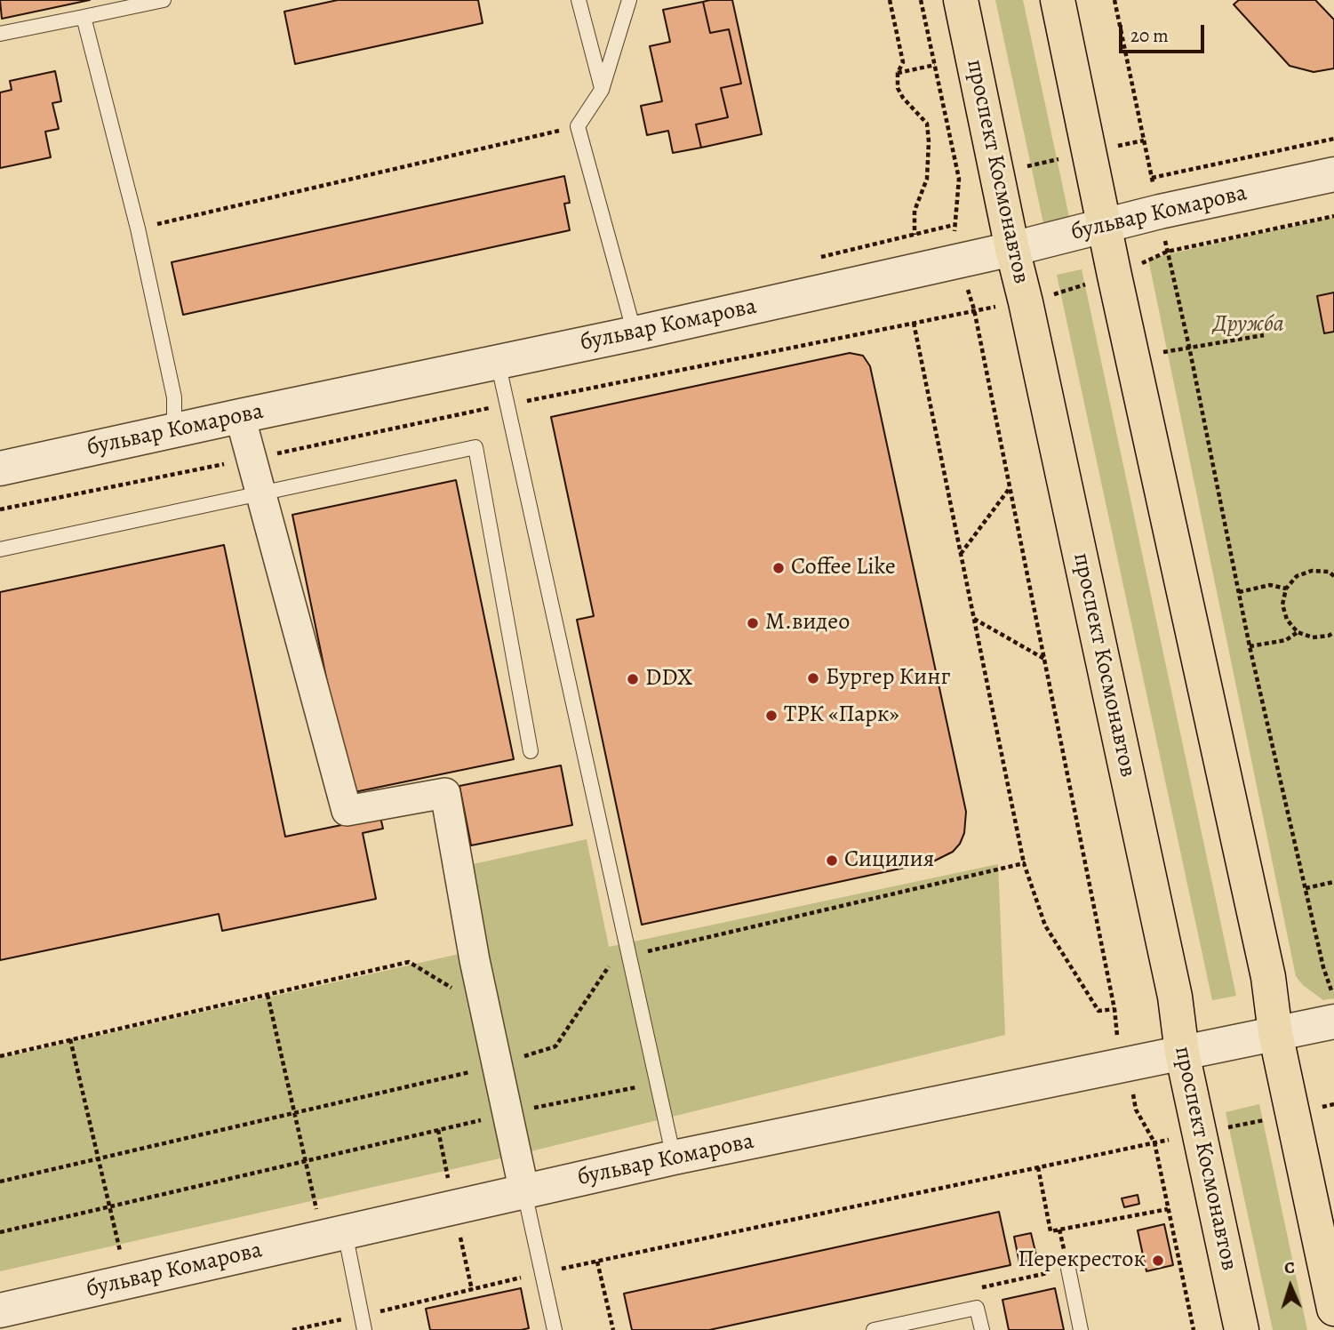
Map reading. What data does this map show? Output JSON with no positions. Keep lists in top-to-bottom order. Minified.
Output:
{"streets":{"main road":["проспект Космонавтов"],"street":["бульвар Комарова"]},"crossings":[["проспект Космонавтов","бульвар Комарова"]],"parks":["Дружба"],"places":["Coffee Like","М.видео","Бургер Кинг","DDX","ТРК «Парк»","Сицилия","Перекресток"],"scale_bar":"20 m","north":"top"}
